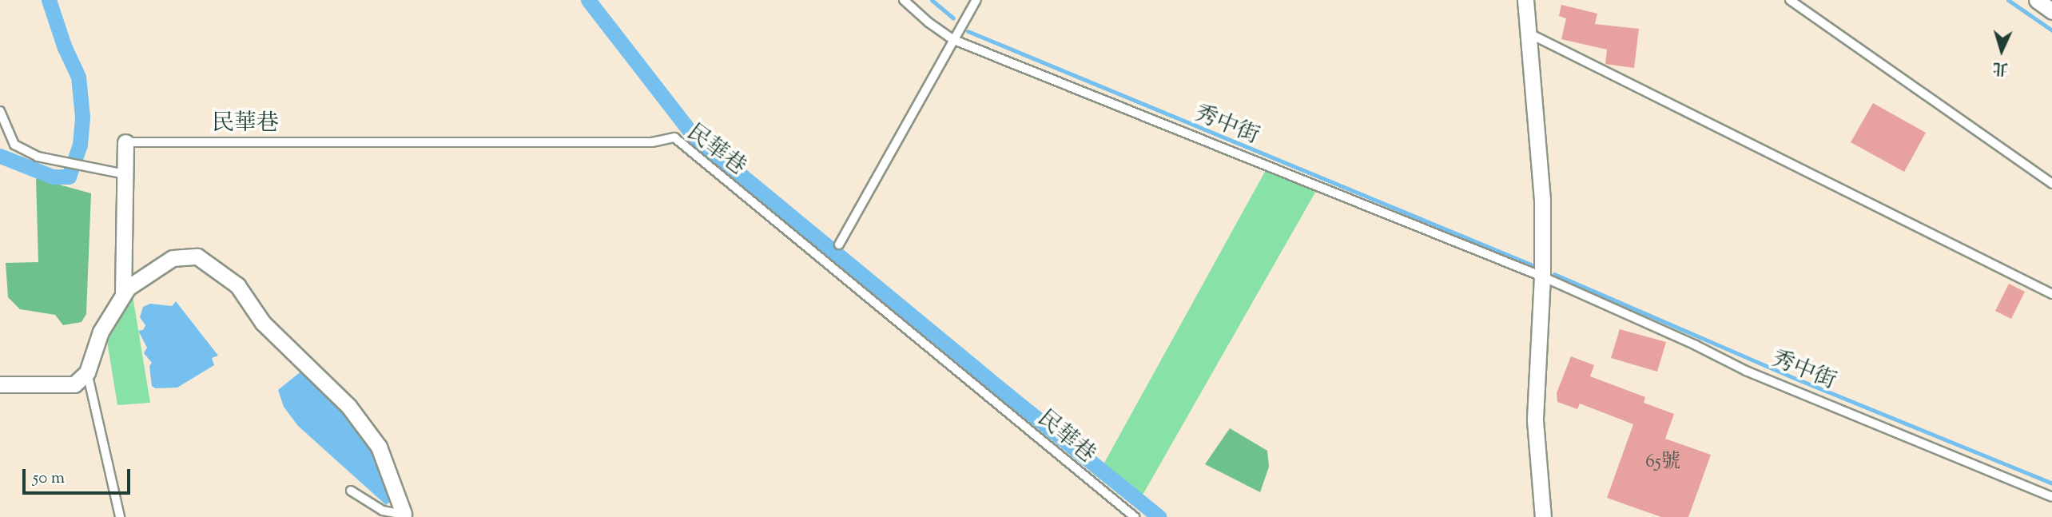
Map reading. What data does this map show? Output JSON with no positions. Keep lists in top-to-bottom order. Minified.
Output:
{"streets":{"lane":["民華巷","秀中街"]},"house_numbers":["65號"],"scale_bar":"50 m","north":"bottom"}
